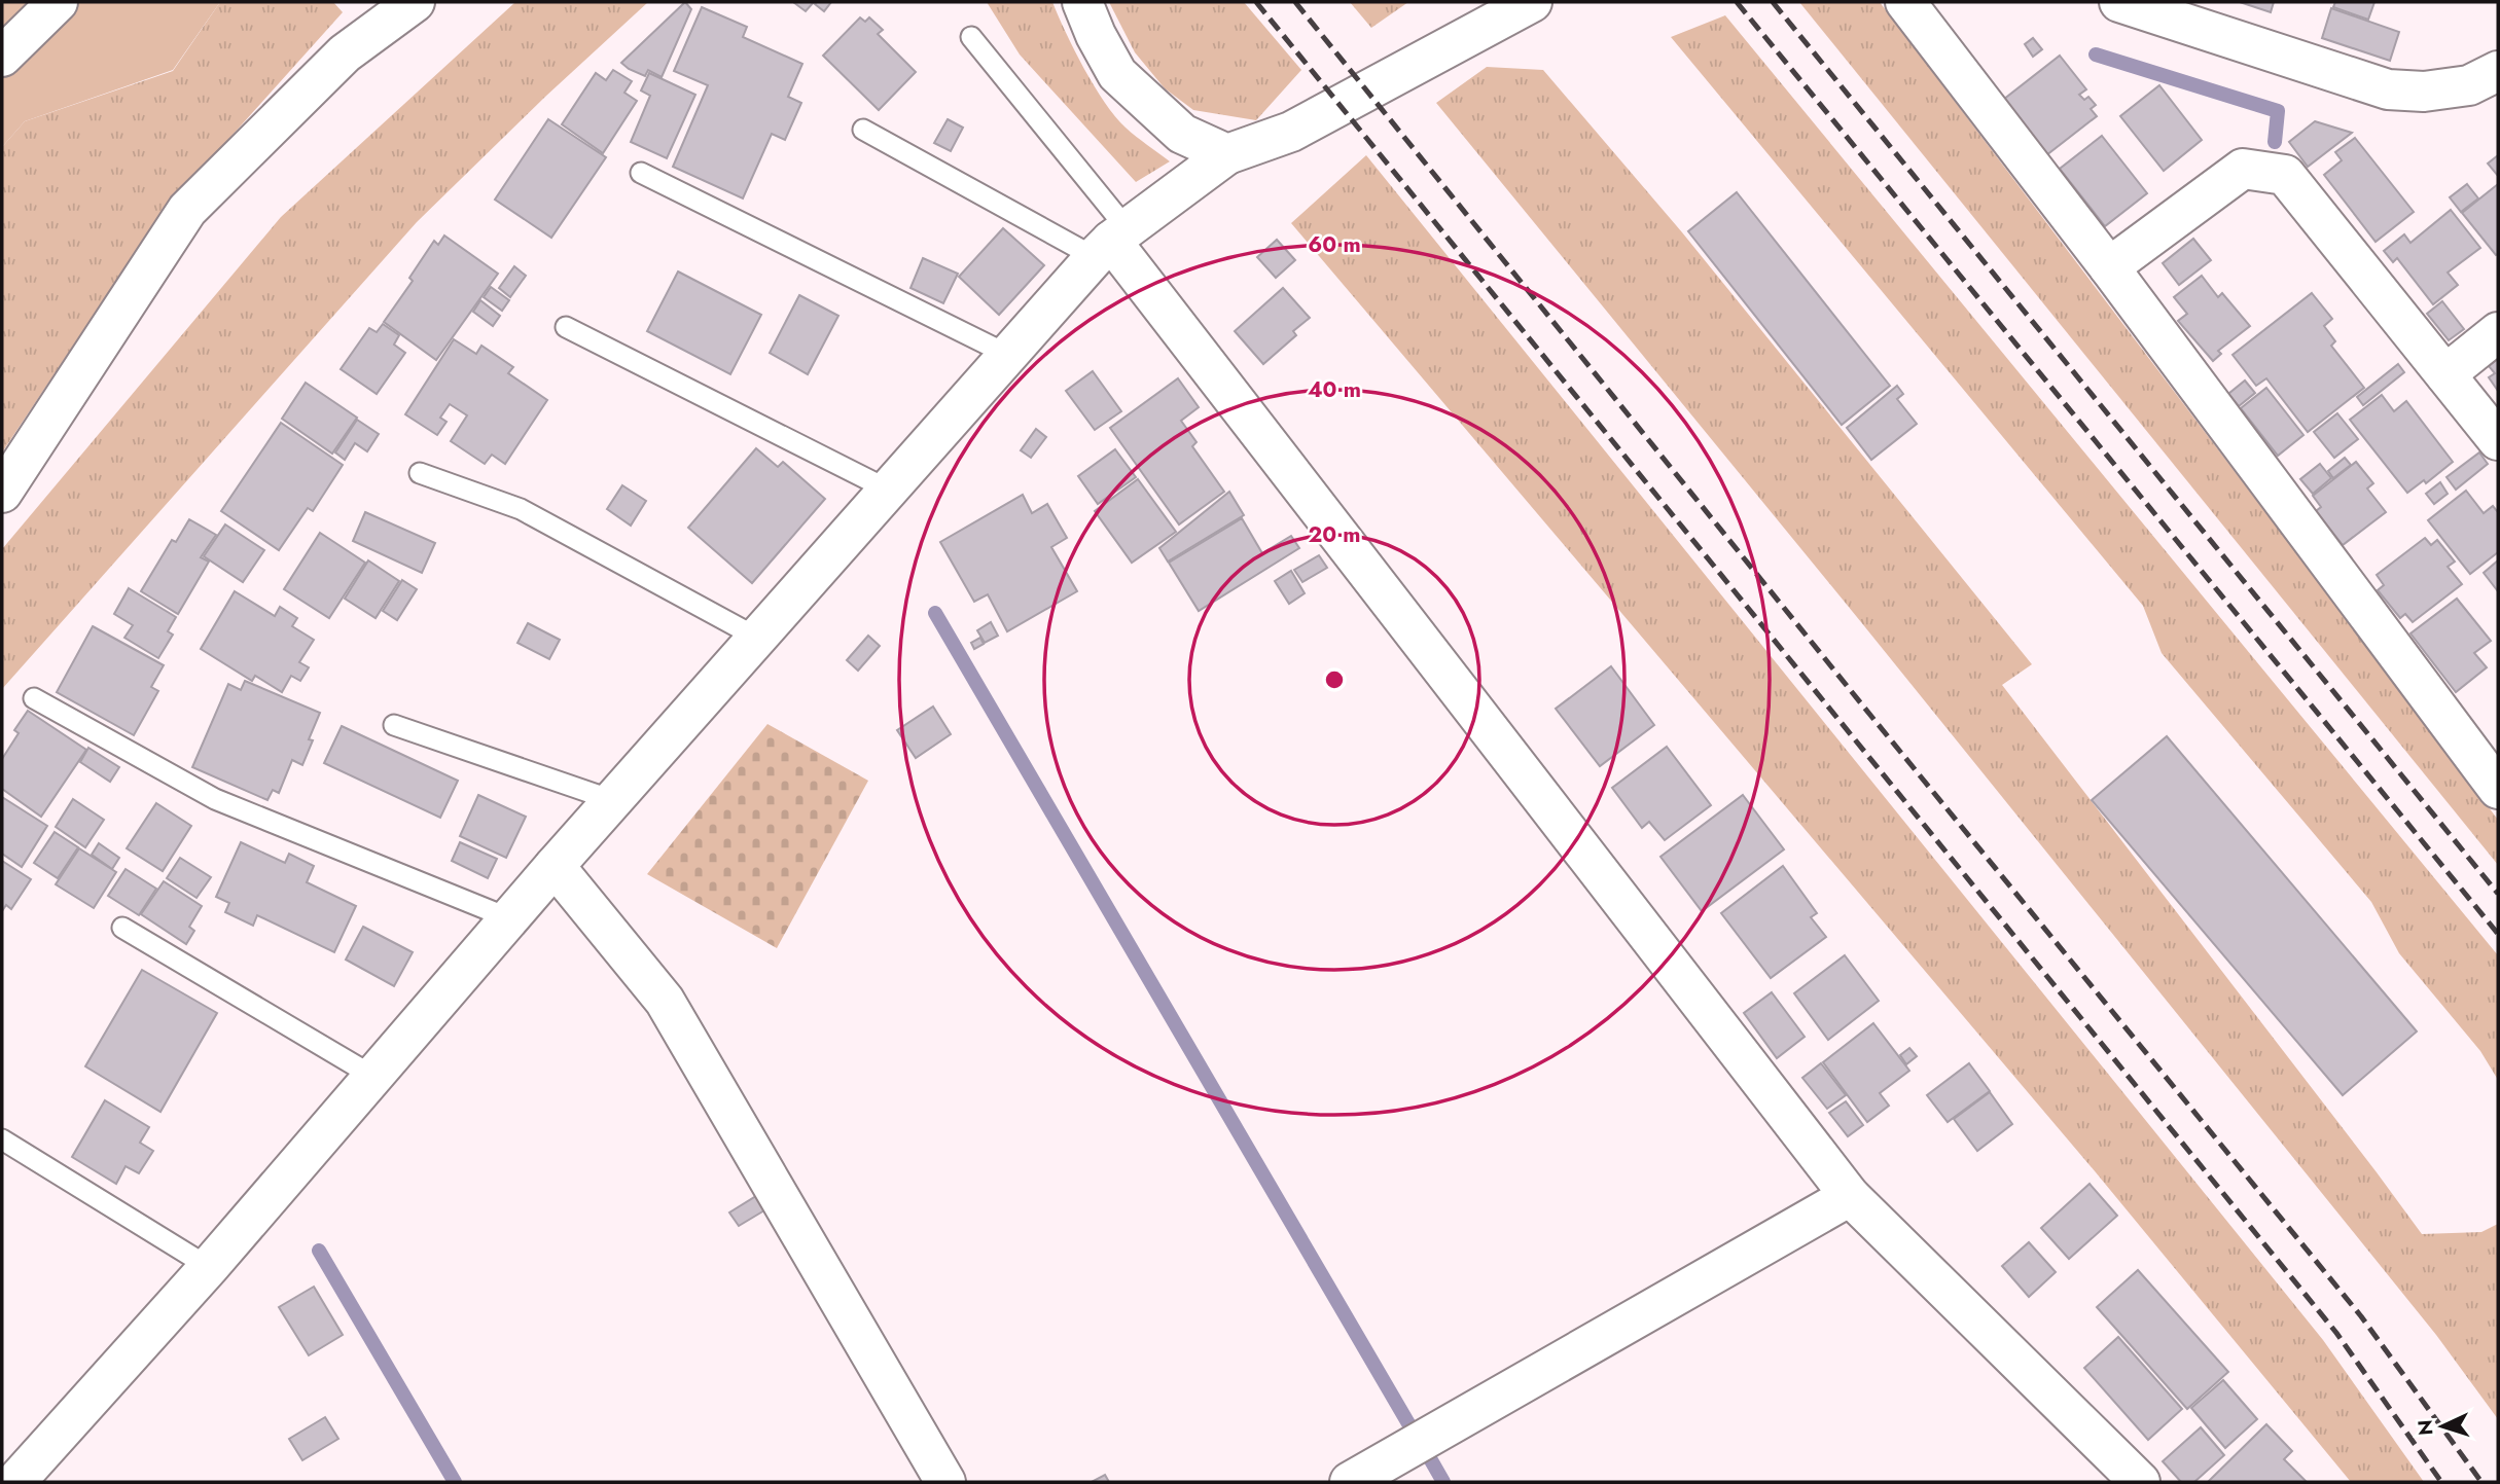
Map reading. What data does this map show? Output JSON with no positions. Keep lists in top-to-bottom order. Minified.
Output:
{"north":"left","rings":["60 m","40 m","20 m"]}
